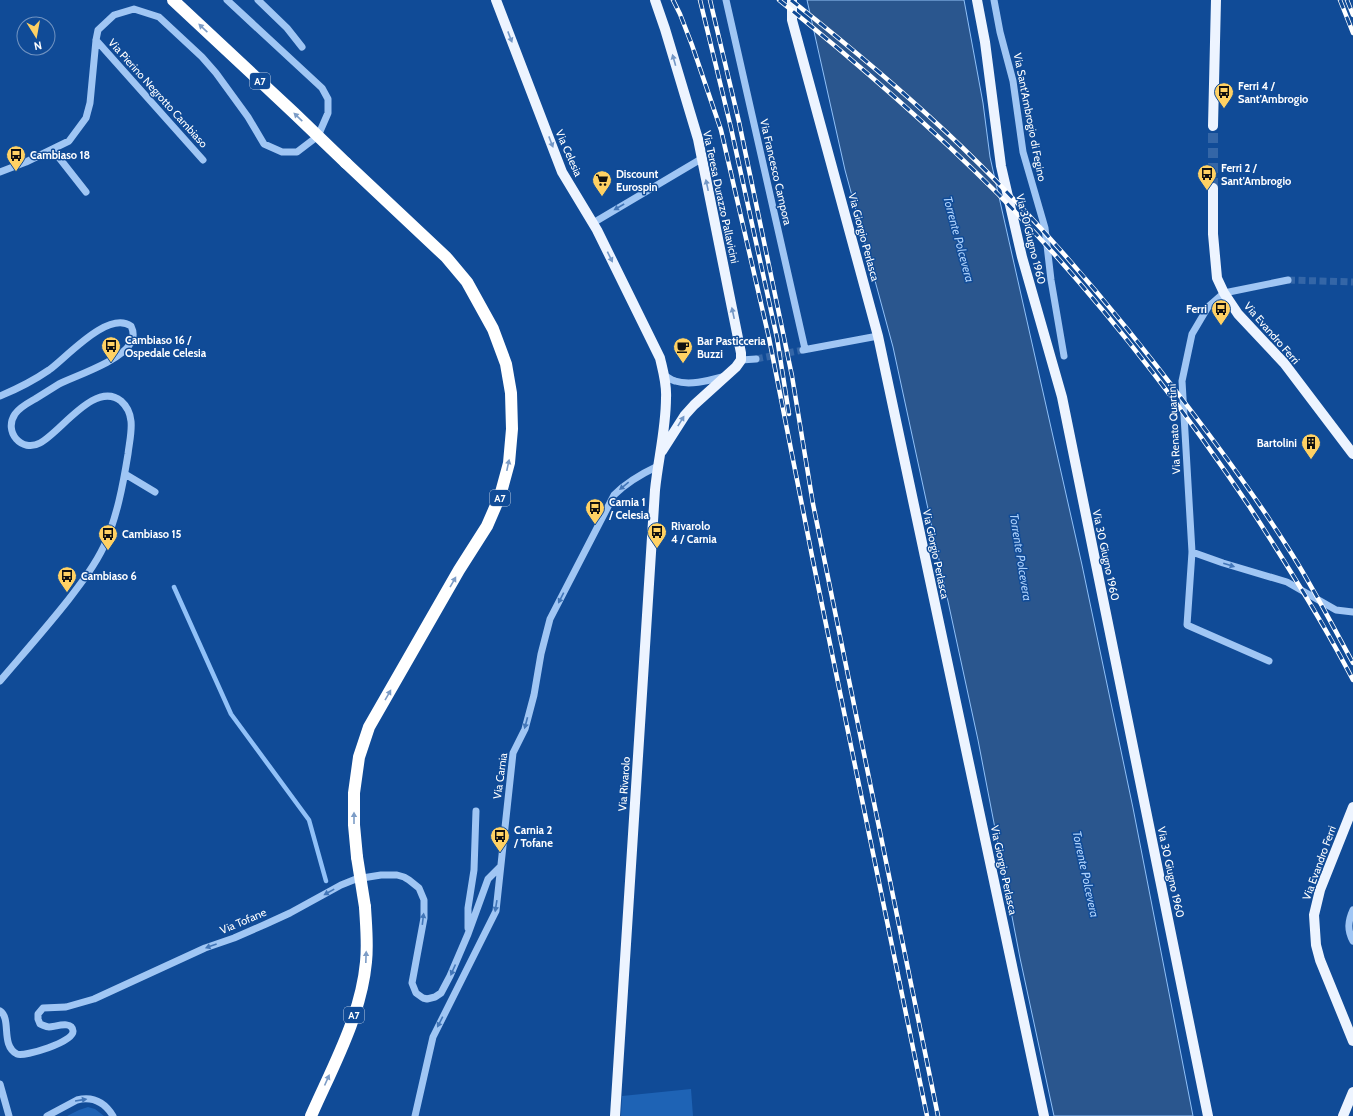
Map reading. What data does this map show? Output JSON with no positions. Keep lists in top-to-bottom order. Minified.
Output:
{"streets":{"highway":["A7"],"main road":["Via Celesia","Via Teresa Durazzo Pallavicini","Via Giorgio Perlasca","Via 30 Giugno 1960","Via Evandro Ferri","Via Rivarolo"],"street":["Via Pierino Negrotto Cambiaso","Via Sant'Ambrogio di Fegino","Via Francesco Campora","Via Renato Quartini","Via Carnia","Via Tofane"]},"crossings":[["Via Celesia","Via Rivarolo"],["Via Francesco Campora","Via Giorgio Perlasca"],["Via Evandro Ferri","Via Renato Quartini"],["Via Carnia","Via Rivarolo"],["Via Carnia","Via Tofane"]],"one_way":["Via Celesia","Via Teresa Durazzo Pallavicini","Via Carnia"],"water":["Torrente Polcevera"],"places":{"bus stop":["Ferri 4 / Sant'Ambrogio","Cambiaso 18","Ferri 2 / Sant'Ambrogio","Ferri","Cambiaso 16 / Ospedale Celesia","Carnia 1 / Celesia","Rivarolo 4 / Carnia","Cambiaso 15","Cambiaso 6","Carnia 2 / Tofane"],"supermarket":["Discount Eurospin"],"cafe":["Bar Pasticceria Buzzi"],"building":["Bartolini"]},"north":"bottom"}
